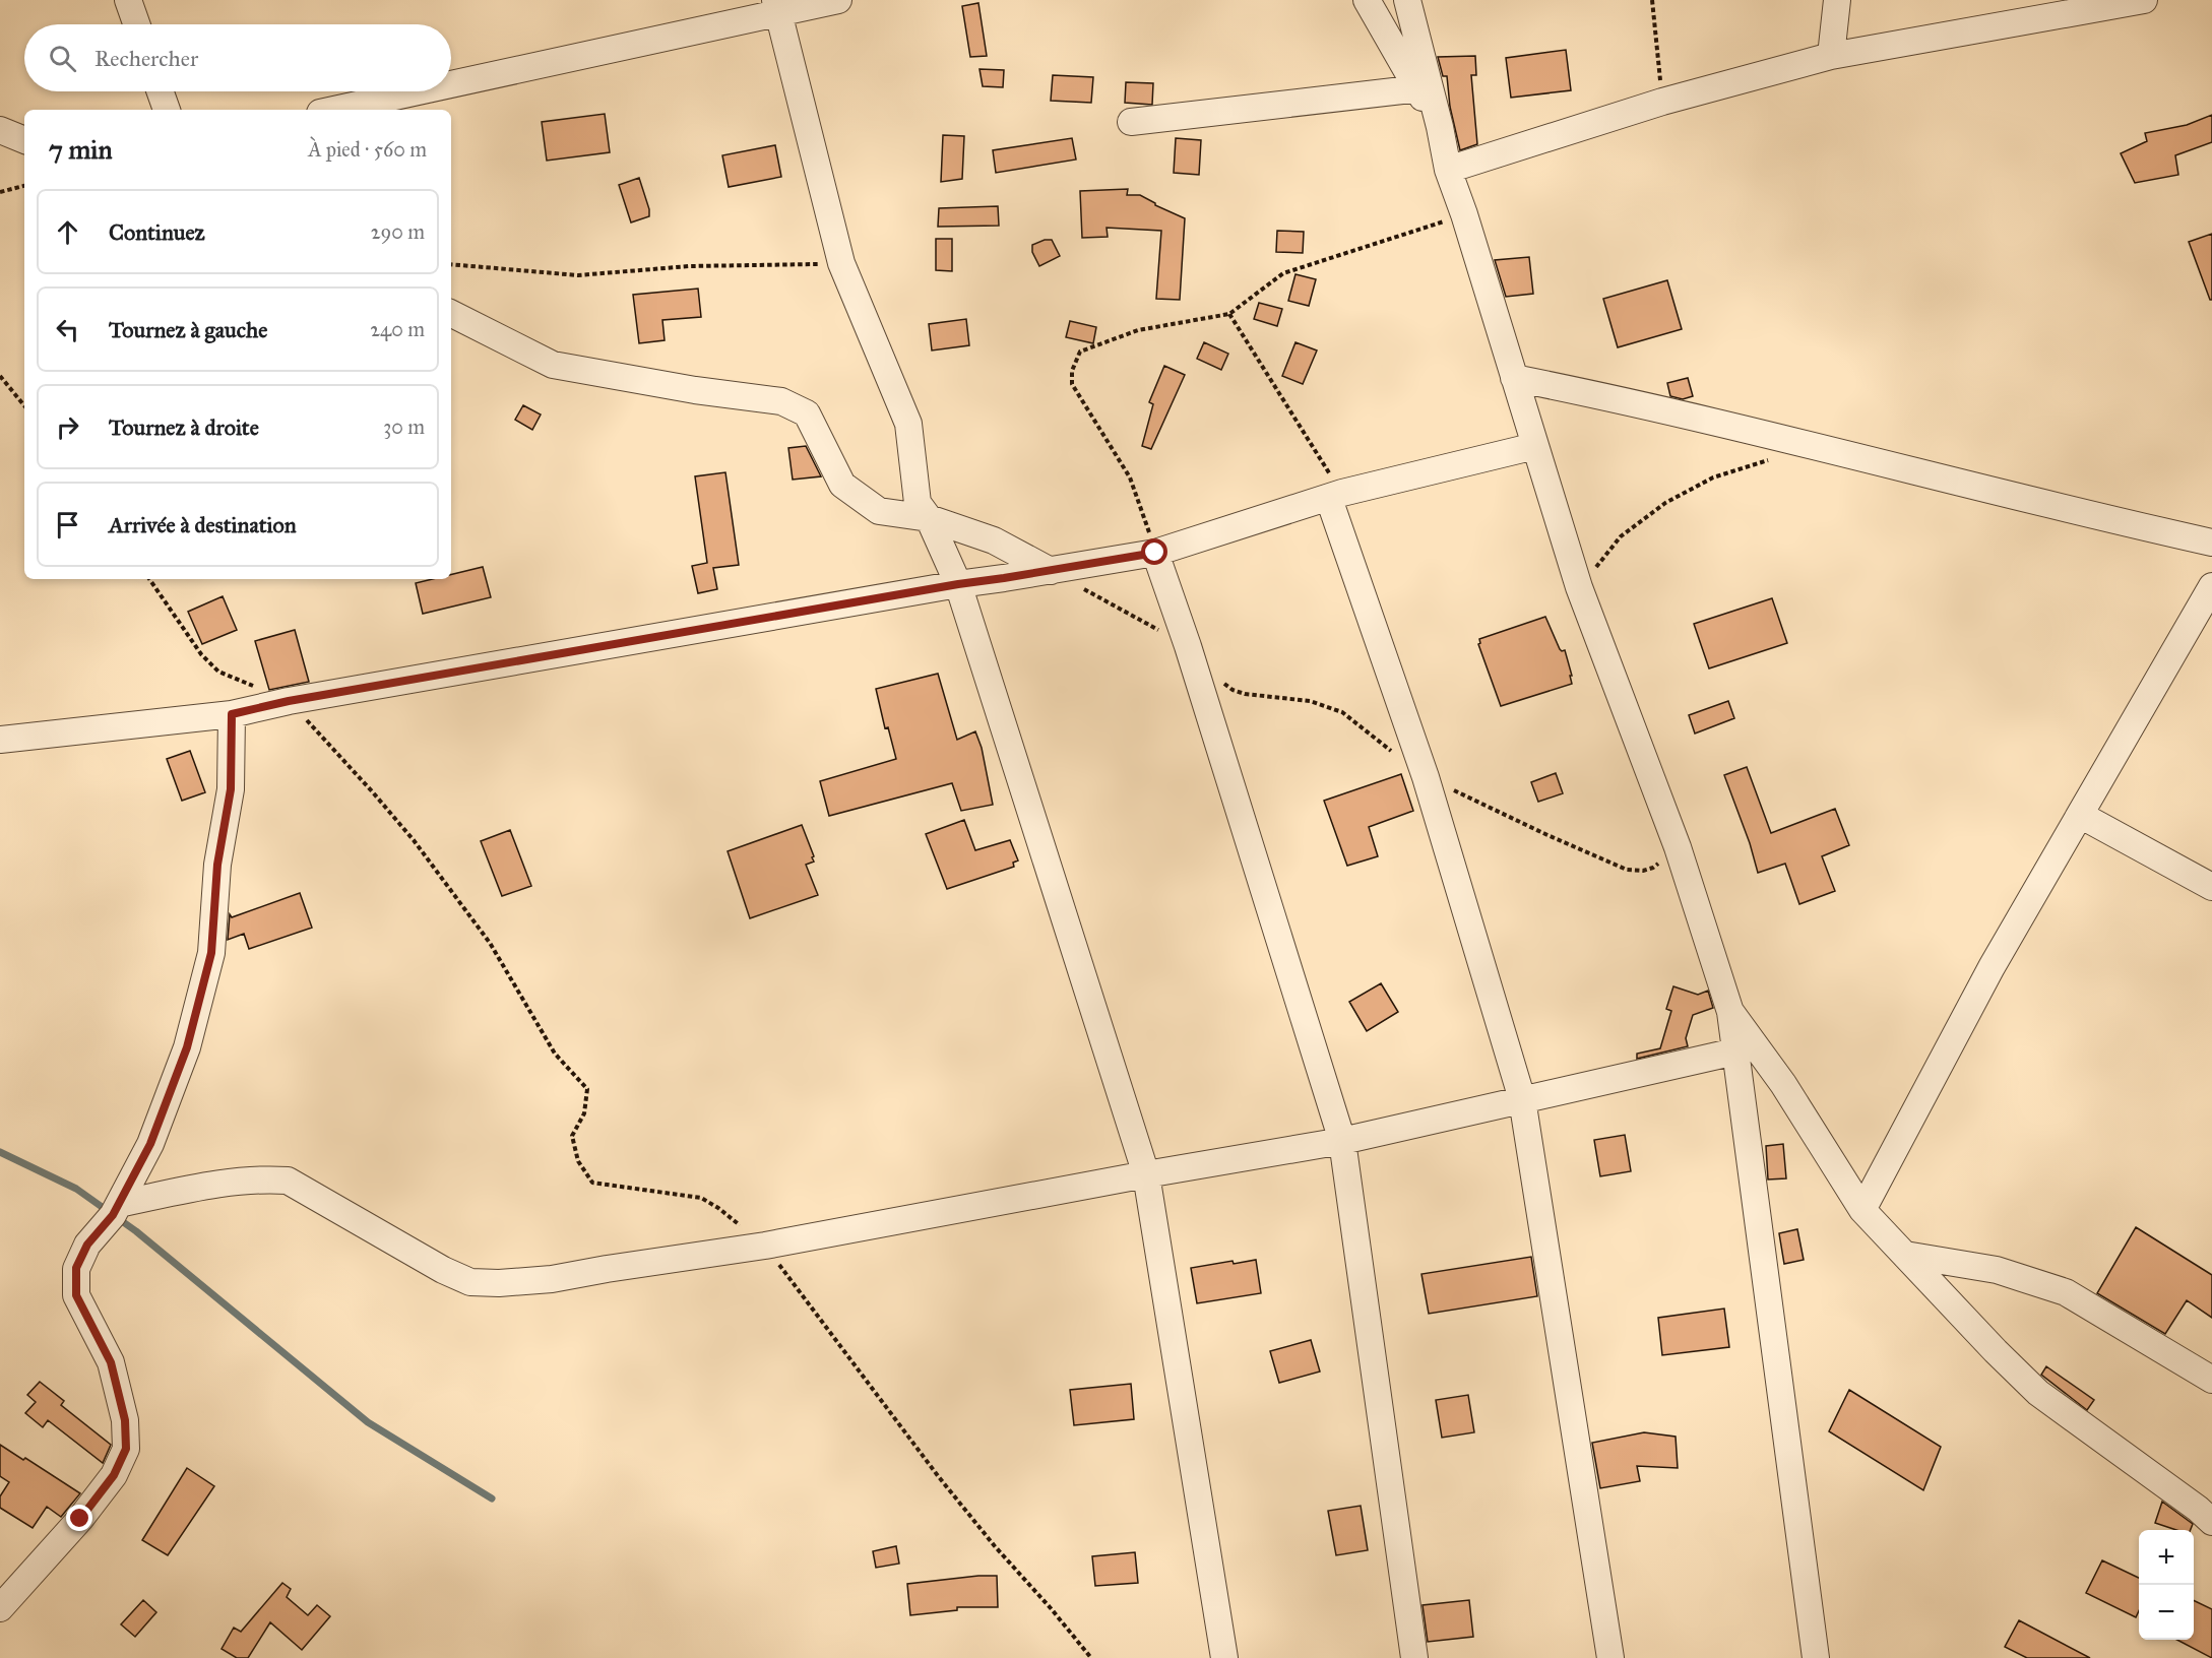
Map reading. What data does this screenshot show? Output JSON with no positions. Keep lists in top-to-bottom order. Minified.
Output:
{"page":{"search":"Rechercher","heading":["7 min","À pied · 560 m"],"list":[["Continuez","290 m"],["Tournez à gauche","240 m"],["Tournez à droite","30 m"],"Arrivée à destination"],"map_buttons":["+","−"]}}
